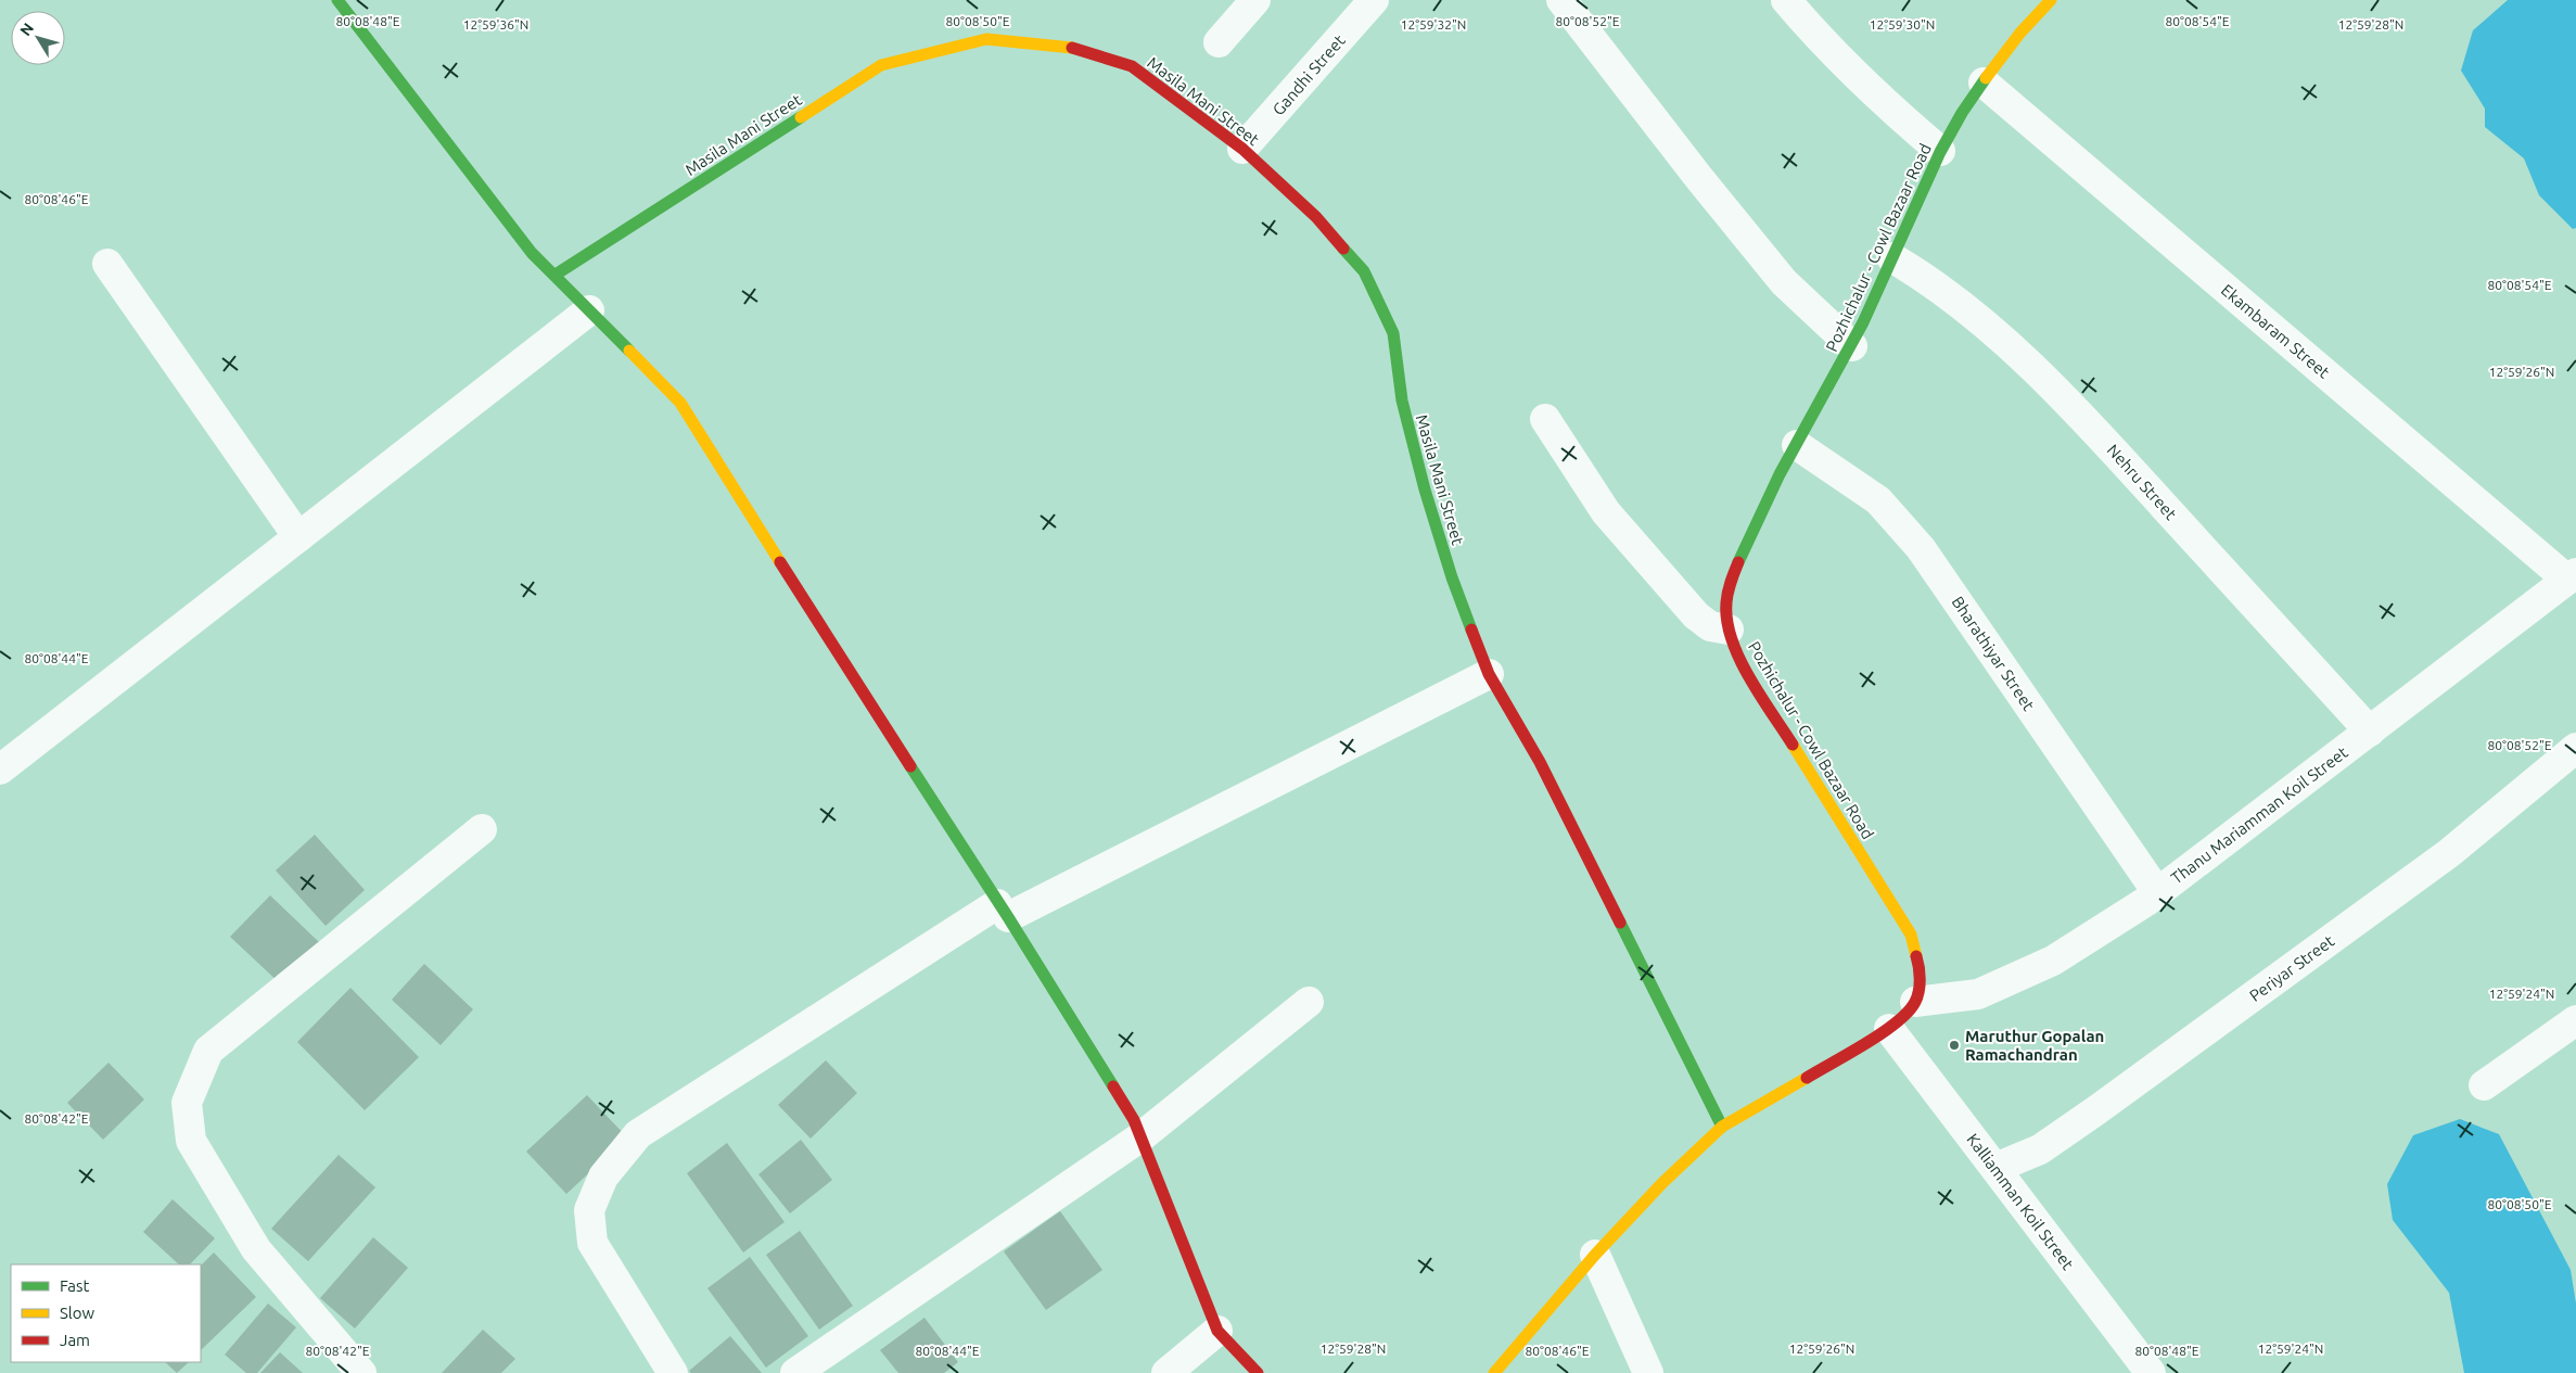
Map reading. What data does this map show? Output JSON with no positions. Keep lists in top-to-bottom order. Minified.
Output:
{"streets":{"street":["Gandhi Street","Masila Mani Street","Pozhichalur - Cowl Bazaar Road","Ekambaram Street","Nehru Street","Bharathiyar Street","Thanu Mariamman Koil Street","Periyar Street","Kalliamman Koil Street"]},"crossings":[["Gandhi Street","Masila Mani Street"],["Pozhichalur - Cowl Bazaar Road","Ekambaram Street"],["Pozhichalur - Cowl Bazaar Road","Nehru Street"],["Pozhichalur - Cowl Bazaar Road","Bharathiyar Street"],["Pozhichalur - Cowl Bazaar Road","Thanu Mariamman Koil Street"],["Ekambaram Street","Thanu Mariamman Koil Street"],["Nehru Street","Thanu Mariamman Koil Street"],["Bharathiyar Street","Thanu Mariamman Koil Street"],["Periyar Street","Kalliamman Koil Street"]],"places":["Maruthur Gopalan Ramachandran"],"legend":["Fast","Slow","Jam"],"north":"top left","coordinates":["80°08'48\"E","80°08'50\"E","80°08'52\"E","80°08'54\"E","12°59'36\"N","12°59'32\"N","12°59'30\"N","12°59'28\"N","80°08'46\"E","12°59'26\"N","80°08'44\"E","12°59'24\"N","80°08'42\"E"]}
